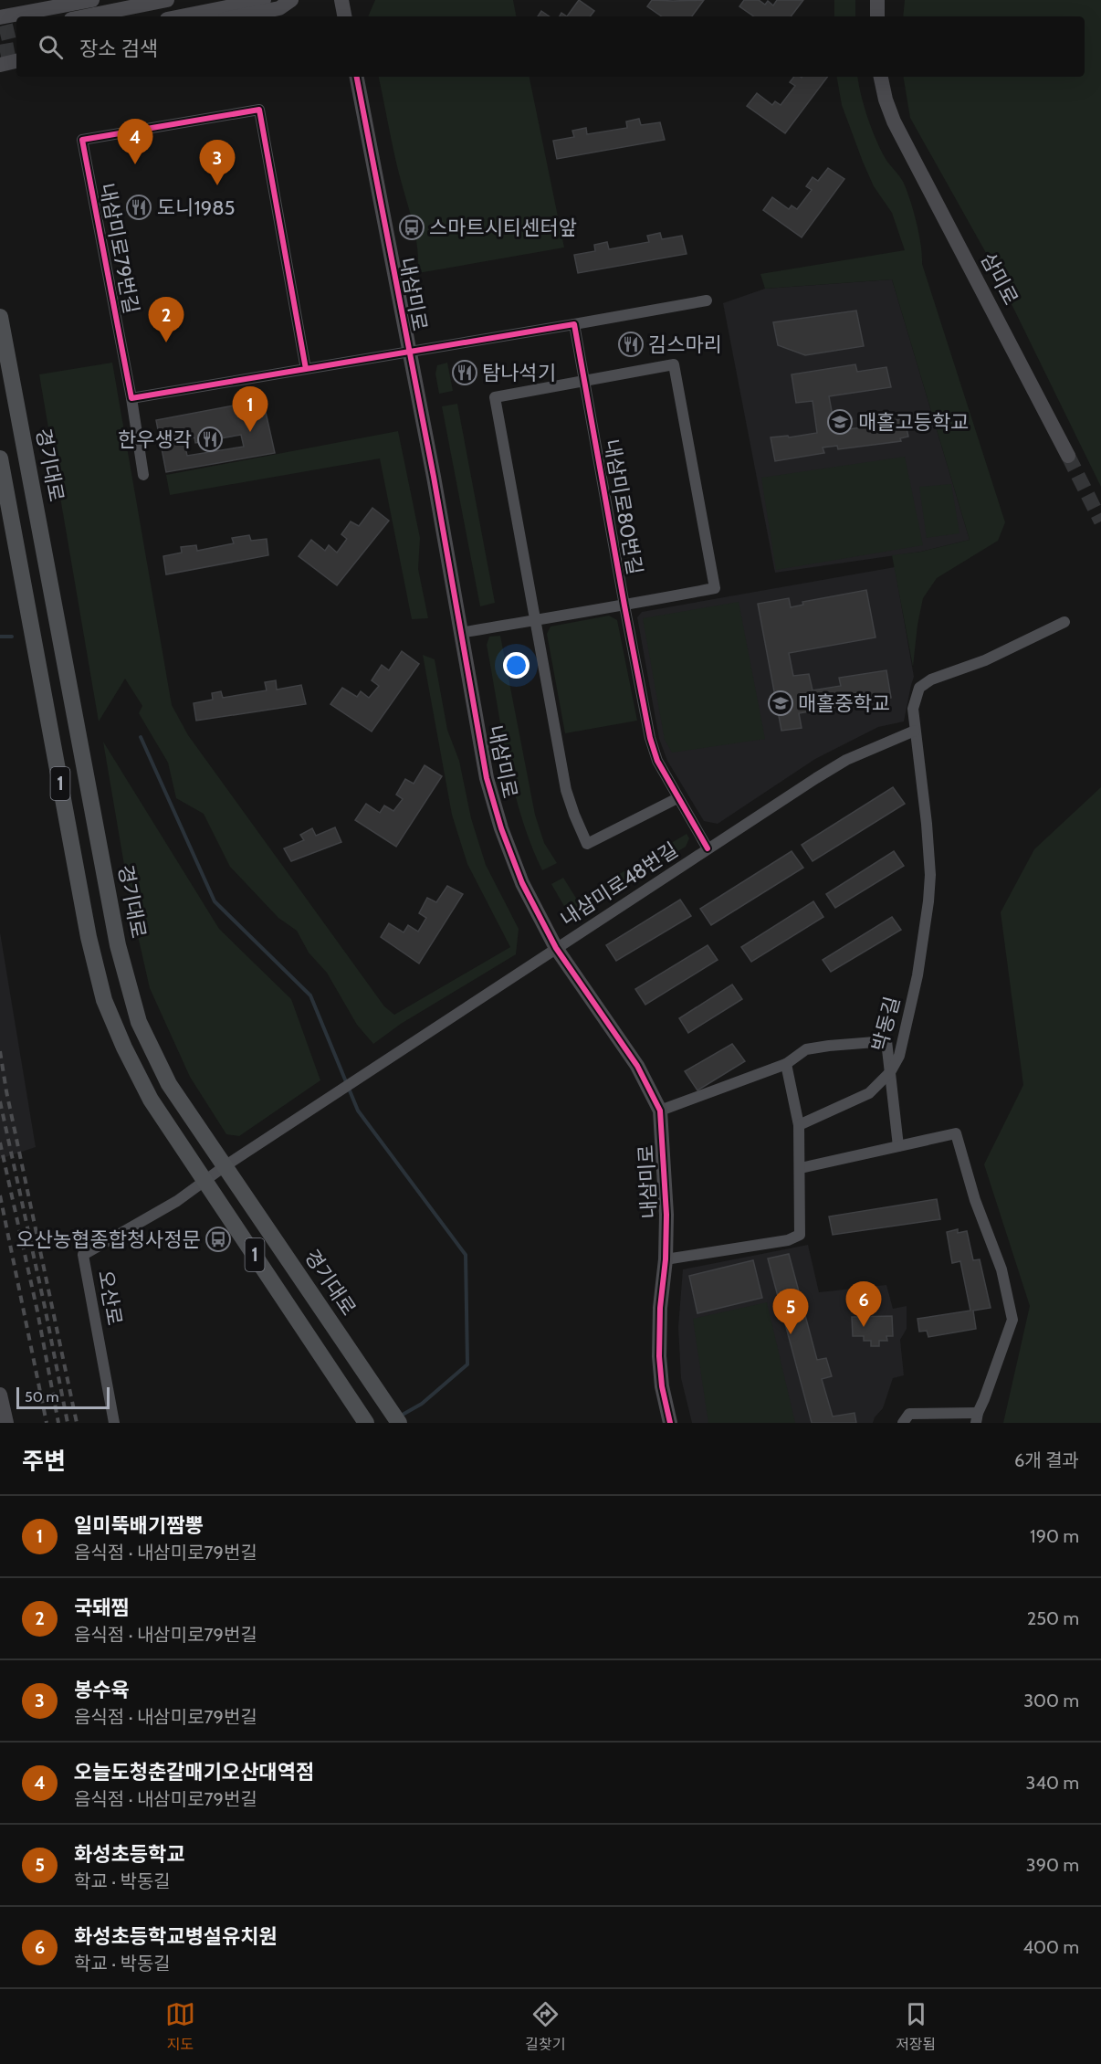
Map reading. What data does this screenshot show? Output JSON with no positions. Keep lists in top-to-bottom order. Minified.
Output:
{"streets":{"main road":["경기대로","1"],"street":["내삼미로79번길","삼미로","내삼미로","내삼미로80번길","내삼미로48번길","박동길","오산로"]},"crossings":[["내삼미로","내삼미로48번길"],["경기대로","내삼미로48번길"],["내삼미로80번길","내삼미로48번길"],["1","내삼미로48번길"],["1","오산로"],["내삼미로48번길","박동길"],["내삼미로48번길","오산로"]],"places":{"restaurant":["도니1985","김스마리","탐나석기","한우생각"],"bus stop":["스마트시티센터앞","오산농협종합청사정문"],"school or university":["매홀고등학교","매홀중학교"]},"scale_bar":"50 m","page":{"search":"장소 검색","pins":["4","3","2","1","6","5"],"scale":"50 m","heading":["주변","6개 결과"],"list":[{"mark":"1","name":"일미뚝배기짬뽕","note":"음식점 · 내삼미로79번길","value":"190 m"},{"mark":"2","name":"국돼찜","note":"음식점 · 내삼미로79번길","value":"250 m"},{"mark":"3","name":"봉수육","note":"음식점 · 내삼미로79번길","value":"300 m"},{"mark":"4","name":"오늘도청춘갈매기오산대역점","note":"음식점 · 내삼미로79번길","value":"340 m"},{"mark":"5","name":"화성초등학교","note":"학교 · 박동길","value":"390 m"},{"mark":"6","name":"화성초등학교병설유치원","note":"학교 · 박동길","value":"400 m"}],"nav":["지도","길찾기","저장됨"]}}
